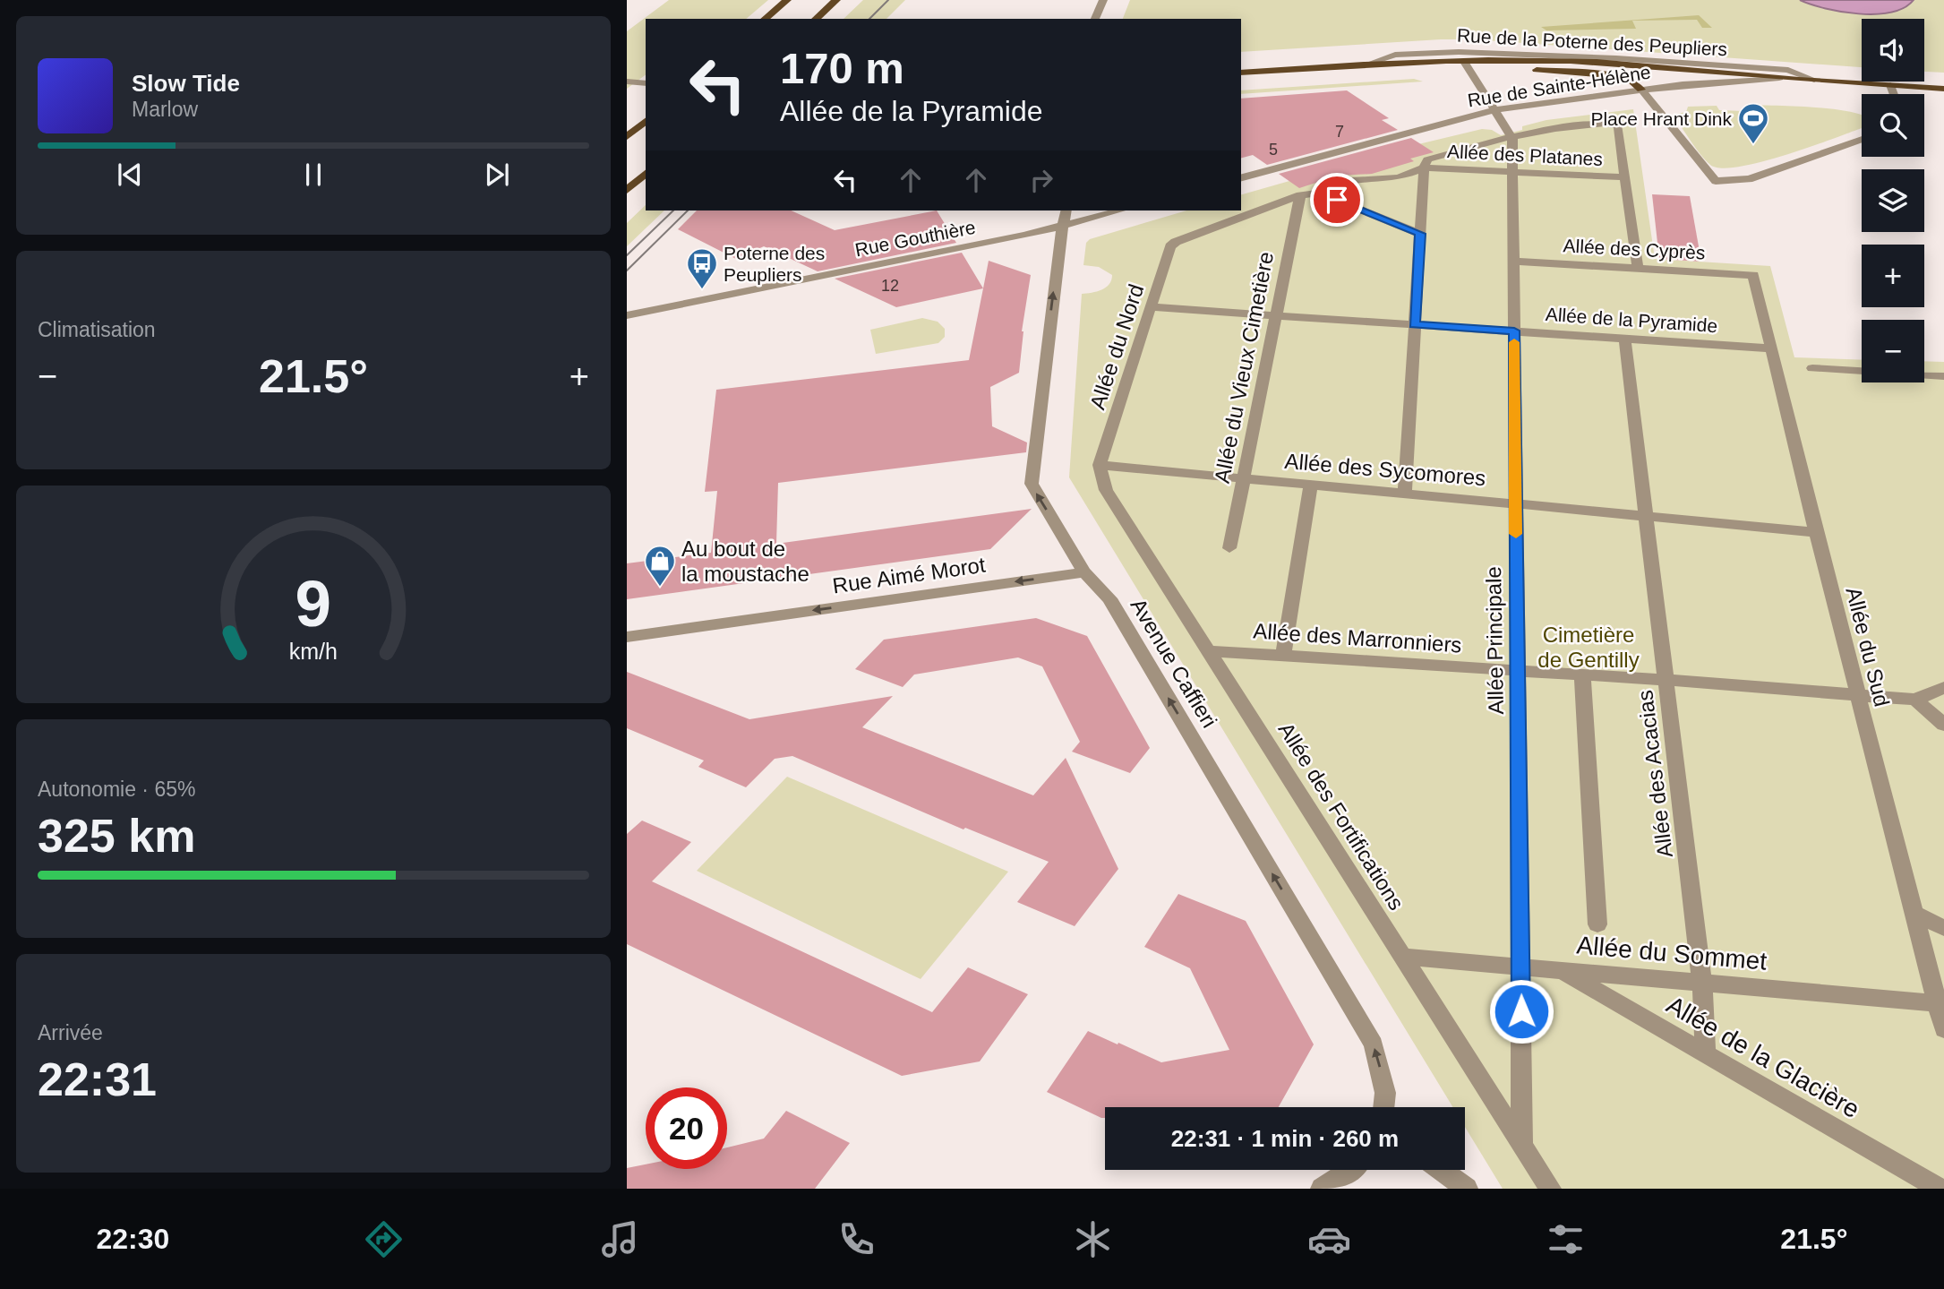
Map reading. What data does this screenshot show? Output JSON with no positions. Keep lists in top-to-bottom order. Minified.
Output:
{"streets":{"main road":["Rue de la Poterne des Peupliers"],"street":["Rue de Sainte-Hélène","Allée des Platanes","Rue Gouthière","Allée des Cyprès","Allée de la Pyramide","Allée du Nord","Allée du Vieux Cimetière","Allée des Sycomores","Rue Aimé Morot","Allée des Marronniers","Allée Principale","Allée du Sud","Avenue Caffieri","Allée des Acacias","Allée des Fortifications","Allée du Sommet","Allée de la Glacière"]},"crossings":[["Rue de la Poterne des Peupliers","Rue de Sainte-Hélène"],["Allée des Platanes","Allée Principale"],["Rue Gouthière","Avenue Caffieri"],["Allée des Cyprès","Allée Principale"],["Allée des Cyprès","Allée du Sud"],["Allée de la Pyramide","Allée du Nord"],["Allée de la Pyramide","Allée du Vieux Cimetière"],["Allée de la Pyramide","Allée Principale"],["Allée de la Pyramide","Allée du Sud"],["Allée de la Pyramide","Allée des Acacias"],["Allée du Nord","Allée du Vieux Cimetière"],["Allée du Nord","Allée des Sycomores"],["Allée du Nord","Allée des Fortifications"],["Allée du Vieux Cimetière","Allée des Sycomores"],["Allée des Sycomores","Allée Principale"],["Allée des Sycomores","Allée du Sud"],["Allée des Sycomores","Allée des Acacias"],["Allée des Sycomores","Allée des Fortifications"],["Rue Aimé Morot","Avenue Caffieri"],["Allée des Marronniers","Allée Principale"],["Allée des Marronniers","Allée du Sud"],["Allée des Marronniers","Allée des Acacias"],["Allée des Marronniers","Allée des Fortifications"],["Allée Principale","Allée des Fortifications"],["Allée Principale","Allée du Sommet"],["Allée du Sud","Allée du Sommet"],["Allée des Acacias","Allée du Sommet"],["Allée des Acacias","Allée de la Glacière"],["Allée des Fortifications","Allée du Sommet"],["Allée du Sommet","Allée de la Glacière"]],"one_way":["Rue Aimé Morot","Avenue Caffieri"],"parks":["Cimetière de Gentilly"],"places":{"sports":["Place Hrant Dink"],"bus stop":["Poterne des Peupliers"],"shop":["Au bout de la moustache"]},"house_numbers":["7","5","12"],"page":{"map_buttons":["+","−"],"turn":["170 m","Allée de la Pyramide"],"song":["Slow Tide","Marlow"],"tile":["Climatisation",["Autonomie · 65%","325 km"],["Arrivée","22:31"]],"heat":["−","21.5°","+"],"limit":"20","trip":"22:31 · 1 min · 260 m","tabs":["22:30","21.5°"],"gauge":["9","km/h"]}}
